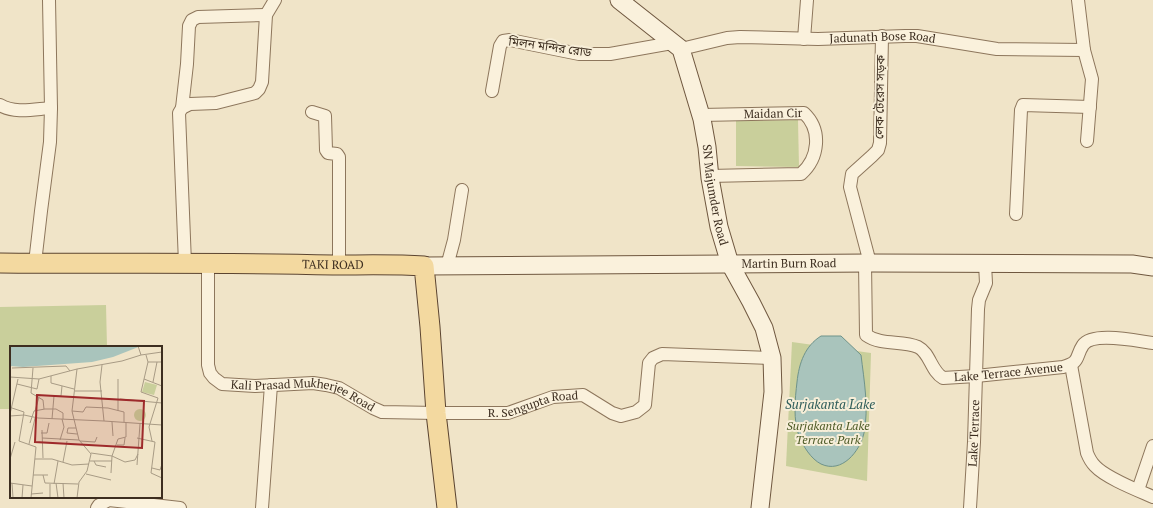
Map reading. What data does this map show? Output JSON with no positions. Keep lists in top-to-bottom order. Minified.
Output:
{"streets":{"main road":["SN Majumder Road","Martin Burn Road","TAKI ROAD"],"street":["Jadunath Bose Road","মিলন মন্দির রোড","লেক টেরেস সড়ক","Maidan Cir","Lake Terrace Avenue","Kali Prasad Mukherjee Road","R. Sengupta Road","Lake Terrace"]},"crossings":[["Jadunath Bose Road","মিলন মন্দির রোড"],["Jadunath Bose Road","লেক টেরেস সড়ক"],["Jadunath Bose Road","SN Majumder Road"],["মিলন মন্দির রোড","SN Majumder Road"],["লেক টেরেস সড়ক","Martin Burn Road"],["লেক টেরেস সড়ক","Lake Terrace Avenue"],["Maidan Cir","SN Majumder Road"],["SN Majumder Road","Martin Burn Road"],["SN Majumder Road","R. Sengupta Road"],["Martin Burn Road","TAKI ROAD"],["Martin Burn Road","Lake Terrace Avenue"],["Martin Burn Road","Lake Terrace"],["TAKI ROAD","Kali Prasad Mukherjee Road"],["Lake Terrace Avenue","Lake Terrace"],["Kali Prasad Mukherjee Road","R. Sengupta Road"]],"water":["Surjakanta Lake"],"parks":["Surjakanta Lake Terrace Park"]}
